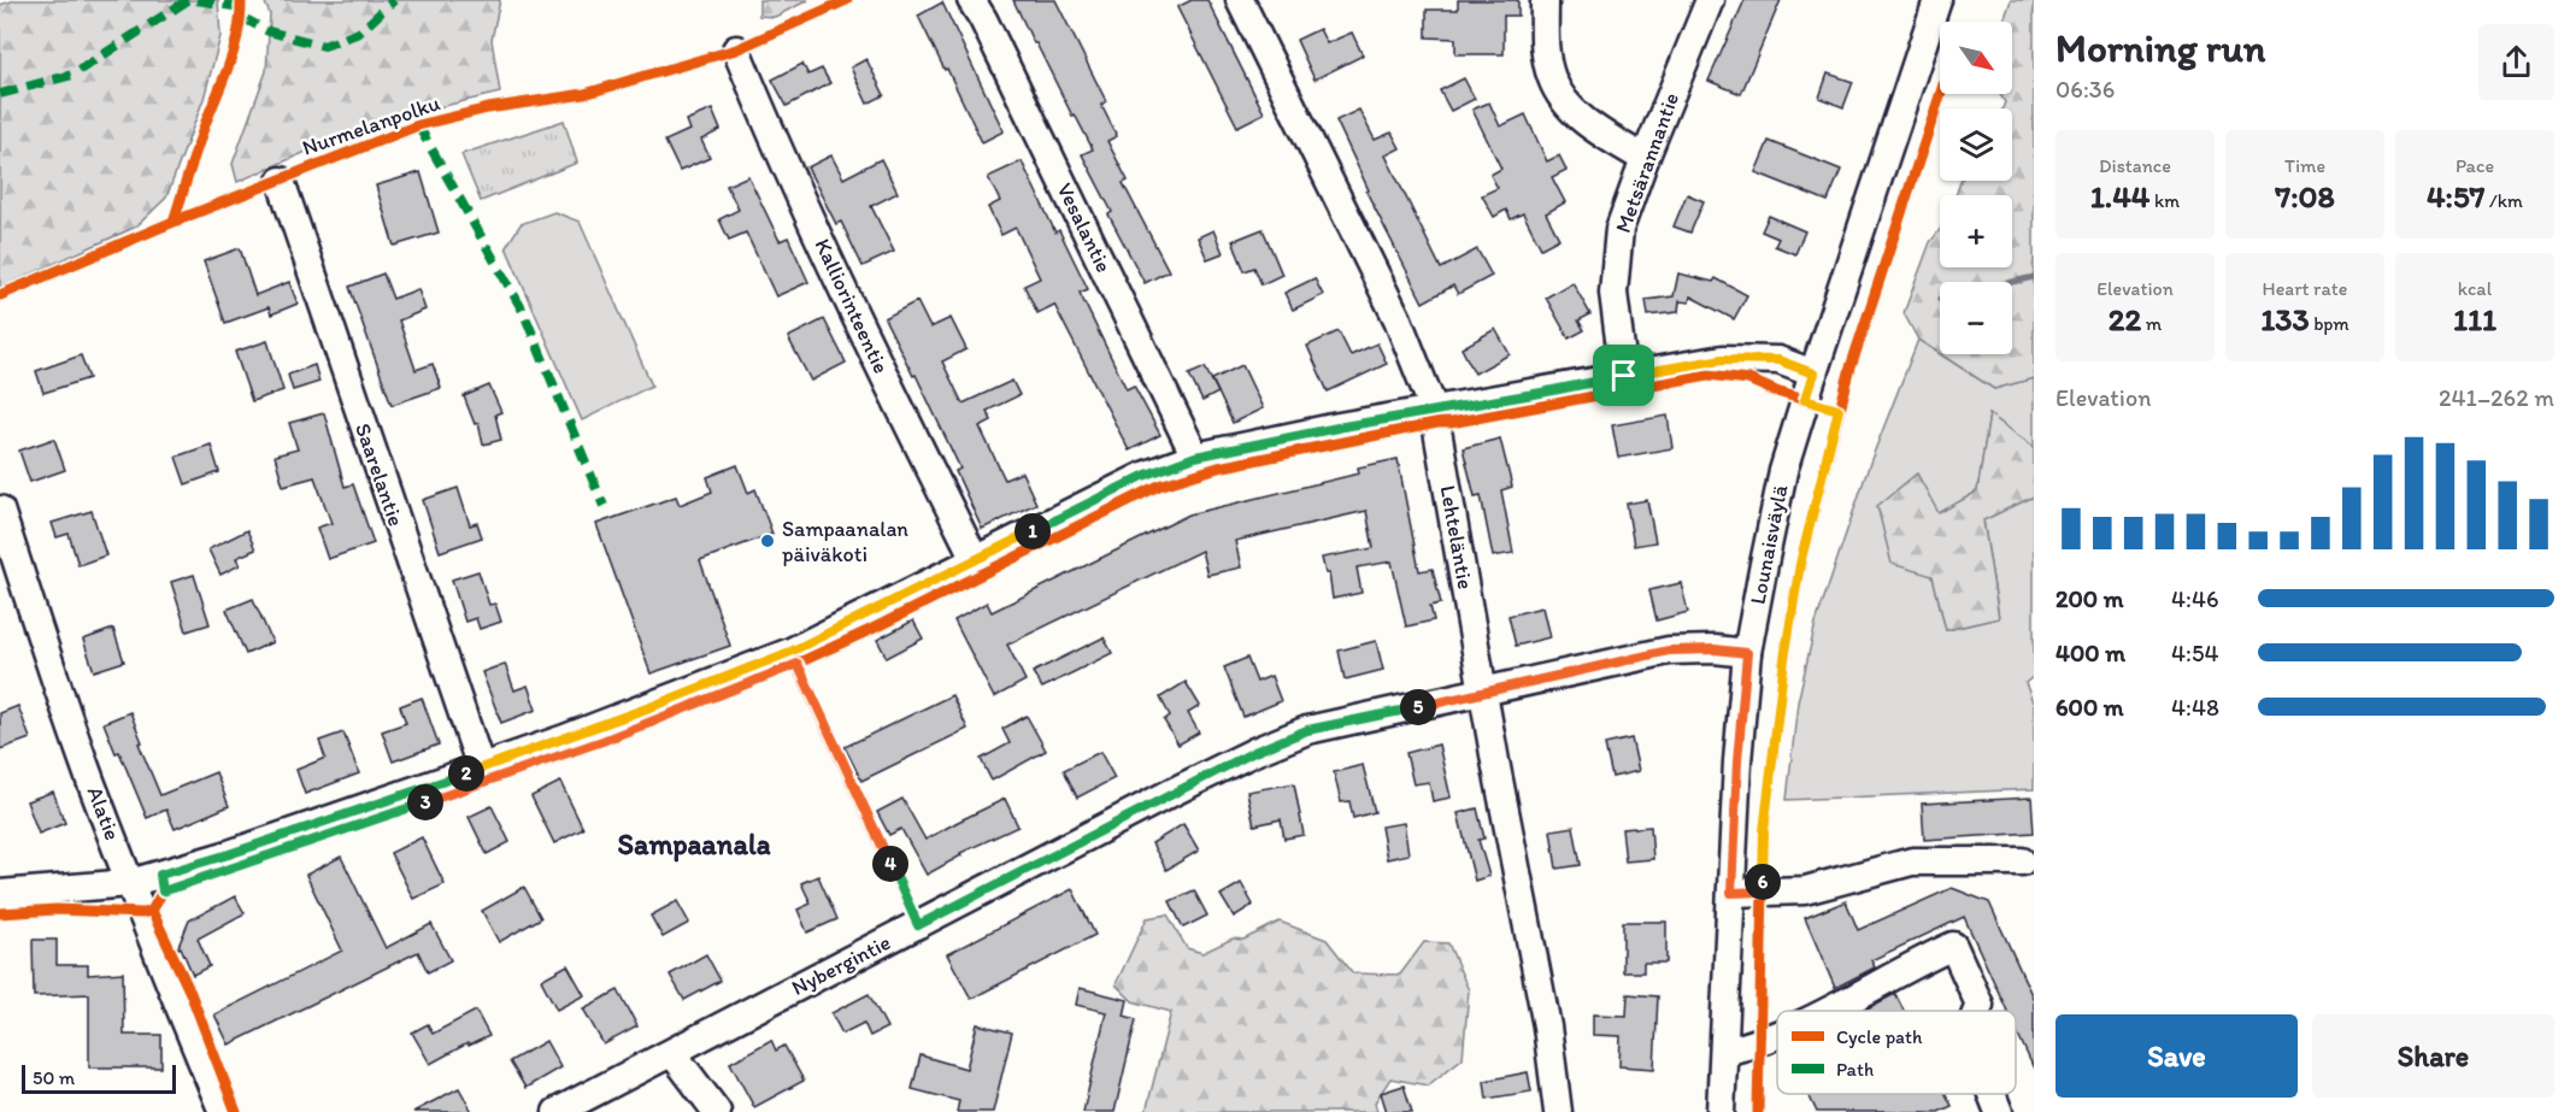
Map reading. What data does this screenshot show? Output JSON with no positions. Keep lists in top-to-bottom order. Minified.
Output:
{"streets":{"street":["Metsärannantie","Vesalantie","Kalliorinteentie","Saarelantie","Lehteläntie","Lounaisväylä","Alatie","Nybergintie"],"cycle path":["Nurmelanpolku"]},"crossings":[["Lehteläntie","Nybergintie"],["Lounaisväylä","Nybergintie"]],"districts":["Sampaanala"],"places":["Sampaanalan päiväkoti"],"legend":["Cycle path","Path"],"scale_bar":"50 m","north":"bottom right","page":{"heading":["Morning run","06:36"],"map_buttons":["+","−"],"stats":[["Distance","1.44 km"],["Time","7:08"],["Pace","4:57 /km"],["Elevation","22 m"],["Heart rate","133 bpm"],["kcal","111"]],"chart":["Elevation","241–262 m"],"pins":["1","5","2","3","4","6"],"list":[{"name":"200 m","note":"4:46"},{"name":"400 m","note":"4:54"},{"name":"600 m","note":"4:48"}],"buttons":["Save","Share"],"scale":"50 m"}}
